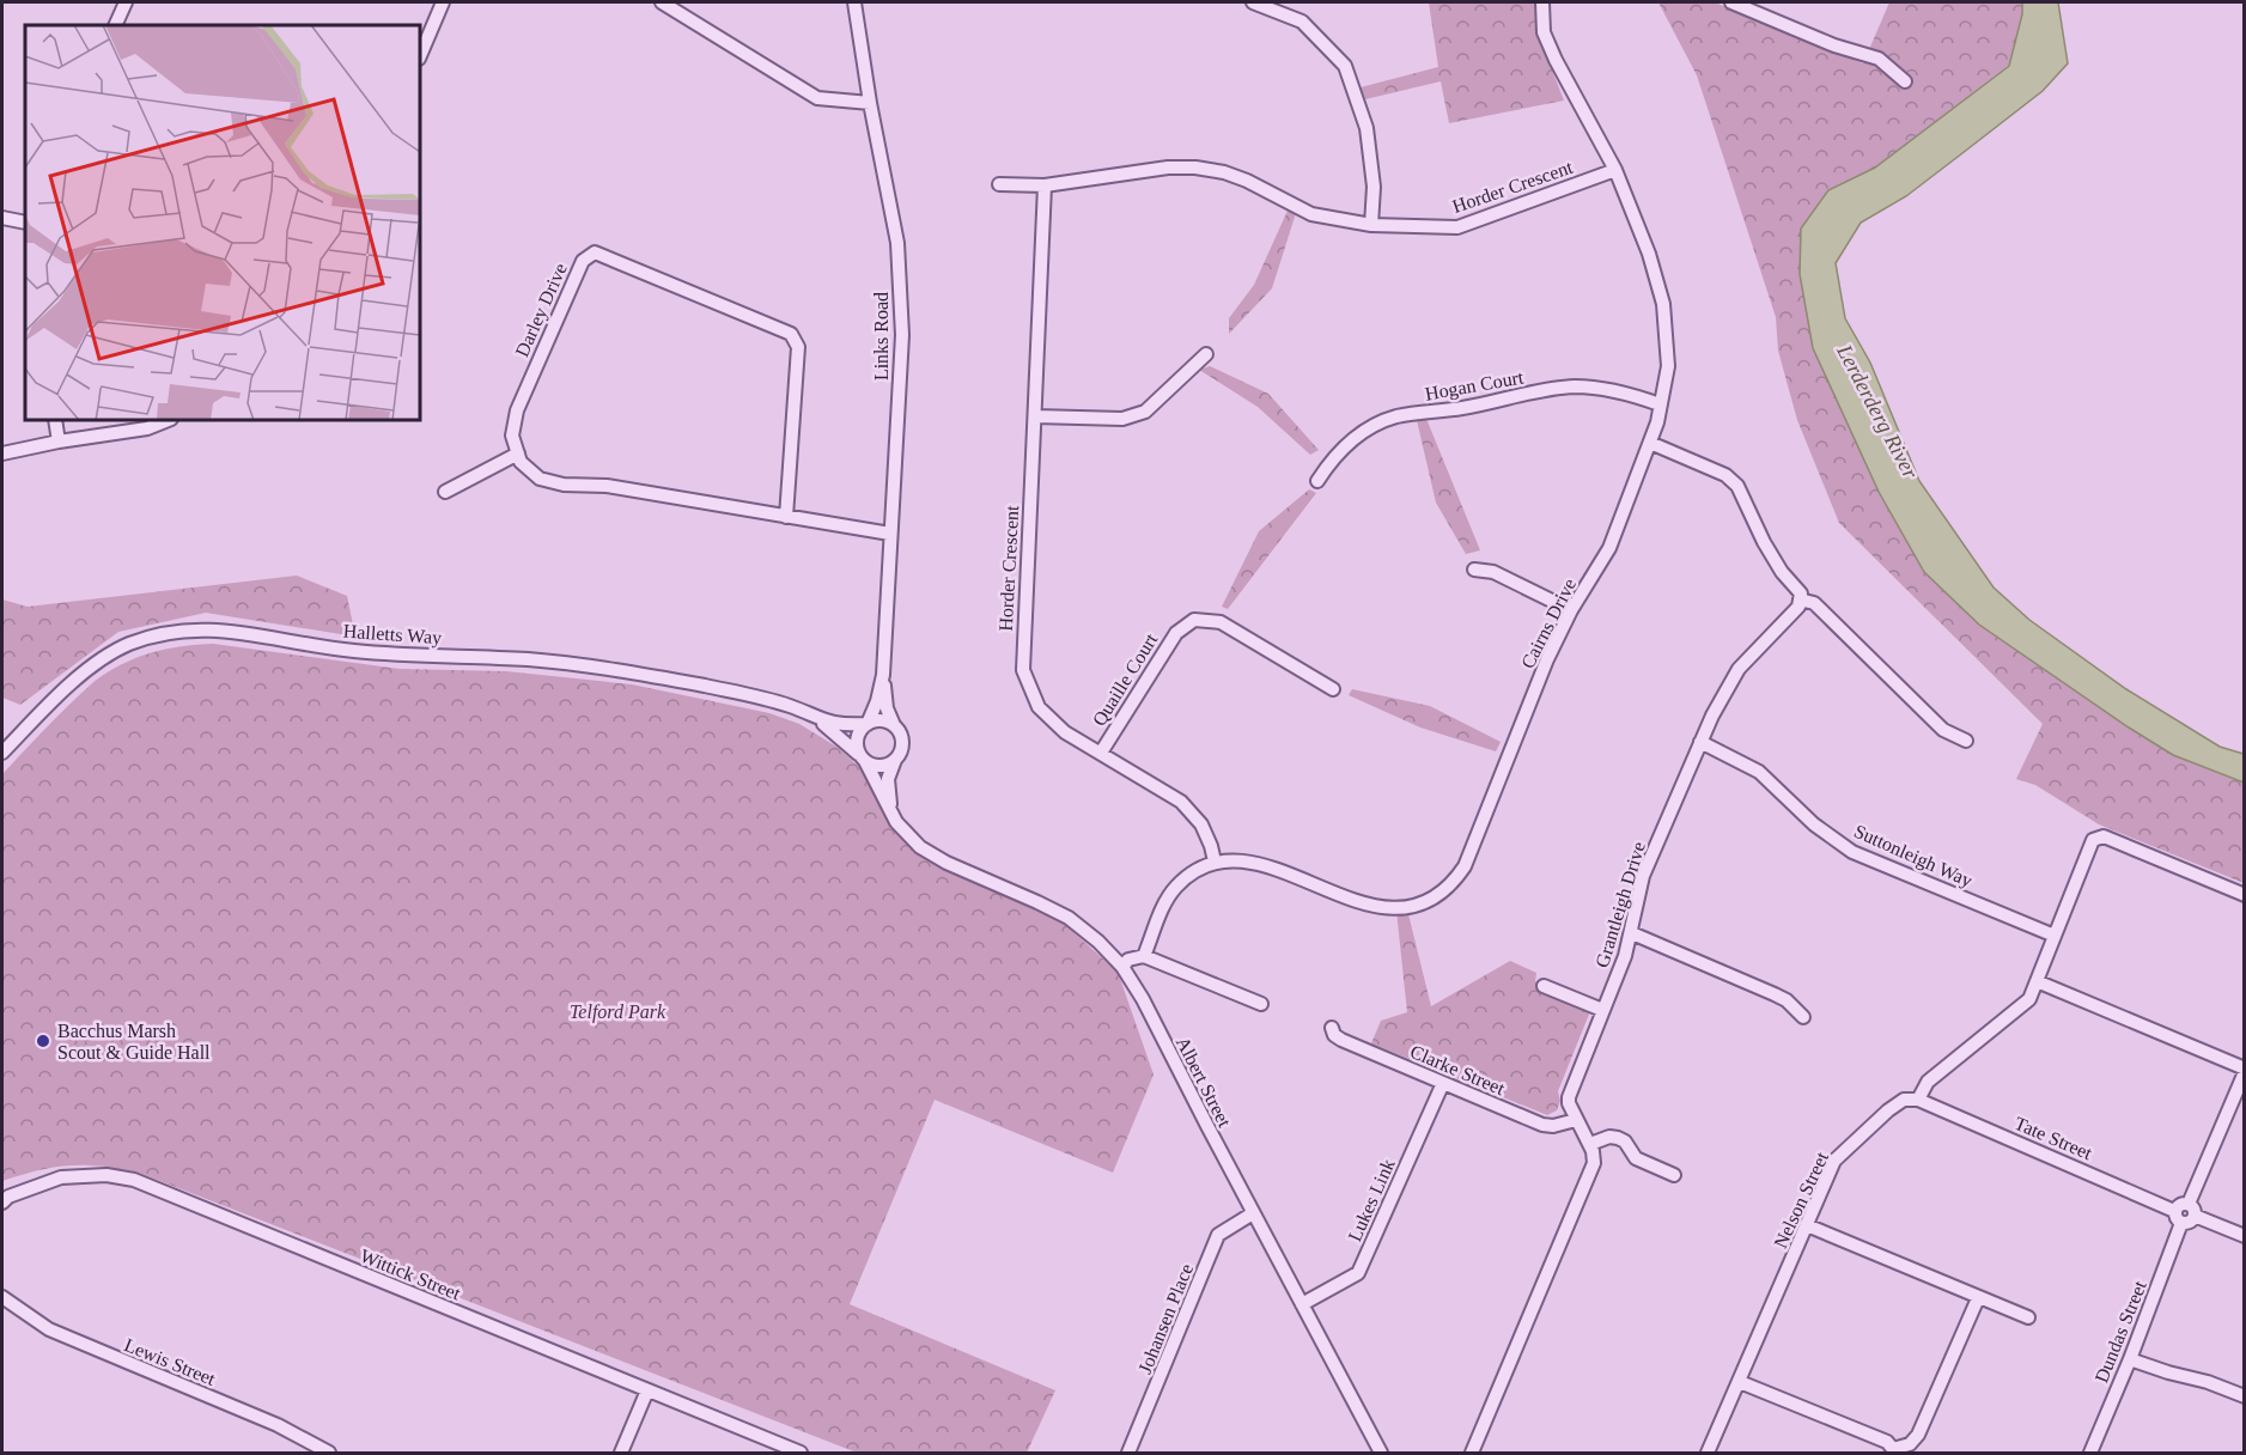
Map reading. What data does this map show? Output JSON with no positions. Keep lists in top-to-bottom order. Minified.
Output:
{"streets":{"street":["Horder Crescent","Darley Drive","Links Road","Hogan Court","Cairns Drive","Halletts Way","Quaille Court","Suttonleigh Way","Grantleigh Drive","Clarke Street","Albert Street","Tate Street","Lukes Link","Nelson Street","Wittick Street","Johansen Place","Dundas Street","Lewis Street"]},"crossings":[["Horder Crescent","Cairns Drive"],["Horder Crescent","Quaille Court"],["Links Road","Halletts Way"],["Links Road","Albert Street"],["Hogan Court","Cairns Drive"],["Halletts Way","Albert Street"],["Suttonleigh Way","Grantleigh Drive"],["Grantleigh Drive","Clarke Street"],["Clarke Street","Lukes Link"],["Albert Street","Lukes Link"],["Albert Street","Johansen Place"],["Tate Street","Nelson Street"],["Tate Street","Dundas Street"]],"water":["Lerderderg River"],"parks":["Telford Park"],"places":["Bacchus Marsh Scout & Guide Hall"]}
